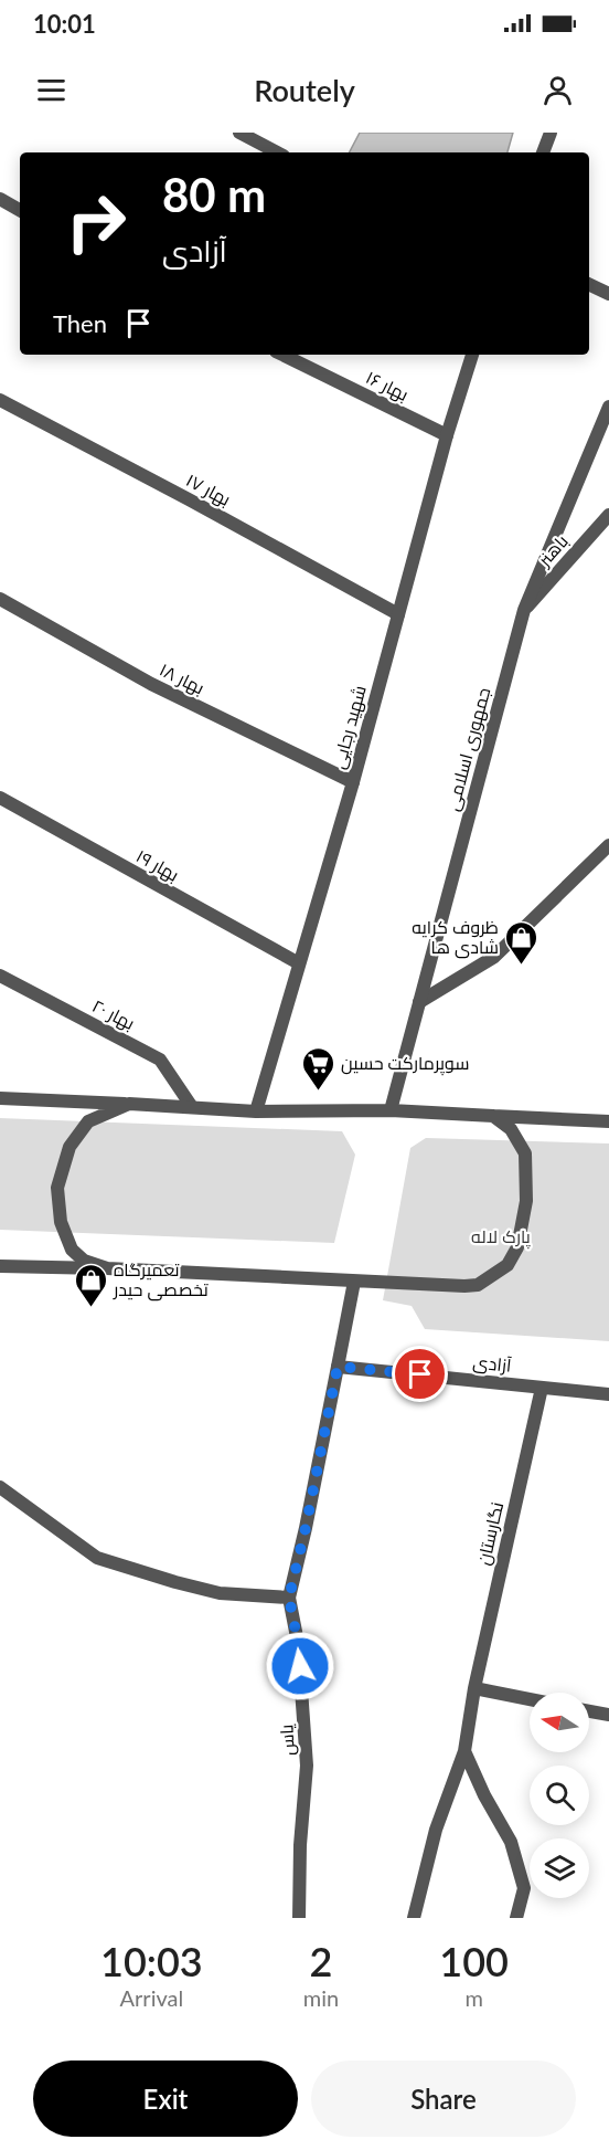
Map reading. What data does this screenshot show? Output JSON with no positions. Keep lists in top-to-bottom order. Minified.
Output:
{"streets":{"street":["بهار ۱۶","بهار ۱۷","باهنر","بهار ۱۸","شهید رجایی","جمهوری اسلامی","بهار ۱۹","بهار ۲۰","آزادی","نگارستان","یاس"]},"crossings":[["بهار ۱۶","شهید رجایی"],["بهار ۱۷","شهید رجایی"],["باهنر","جمهوری اسلامی"],["بهار ۱۸","شهید رجایی"],["شهید رجایی","بهار ۱۹"],["آزادی","نگارستان"],["آزادی","یاس"]],"parks":["پارک لاله"],"places":{"shop":["ظروف کرایه شادی ها","تعمیرگاه تخصصی حیدر"],"supermarket":["سوپرمارکت حسین"]},"north":"left","page":{"status":"10:01","header":"Routely","turn":["80 m","آزادی"],"then":"Then","eta":["10:03","Arrival","2","min","100","m"],"buttons":["Exit","Share"]}}
